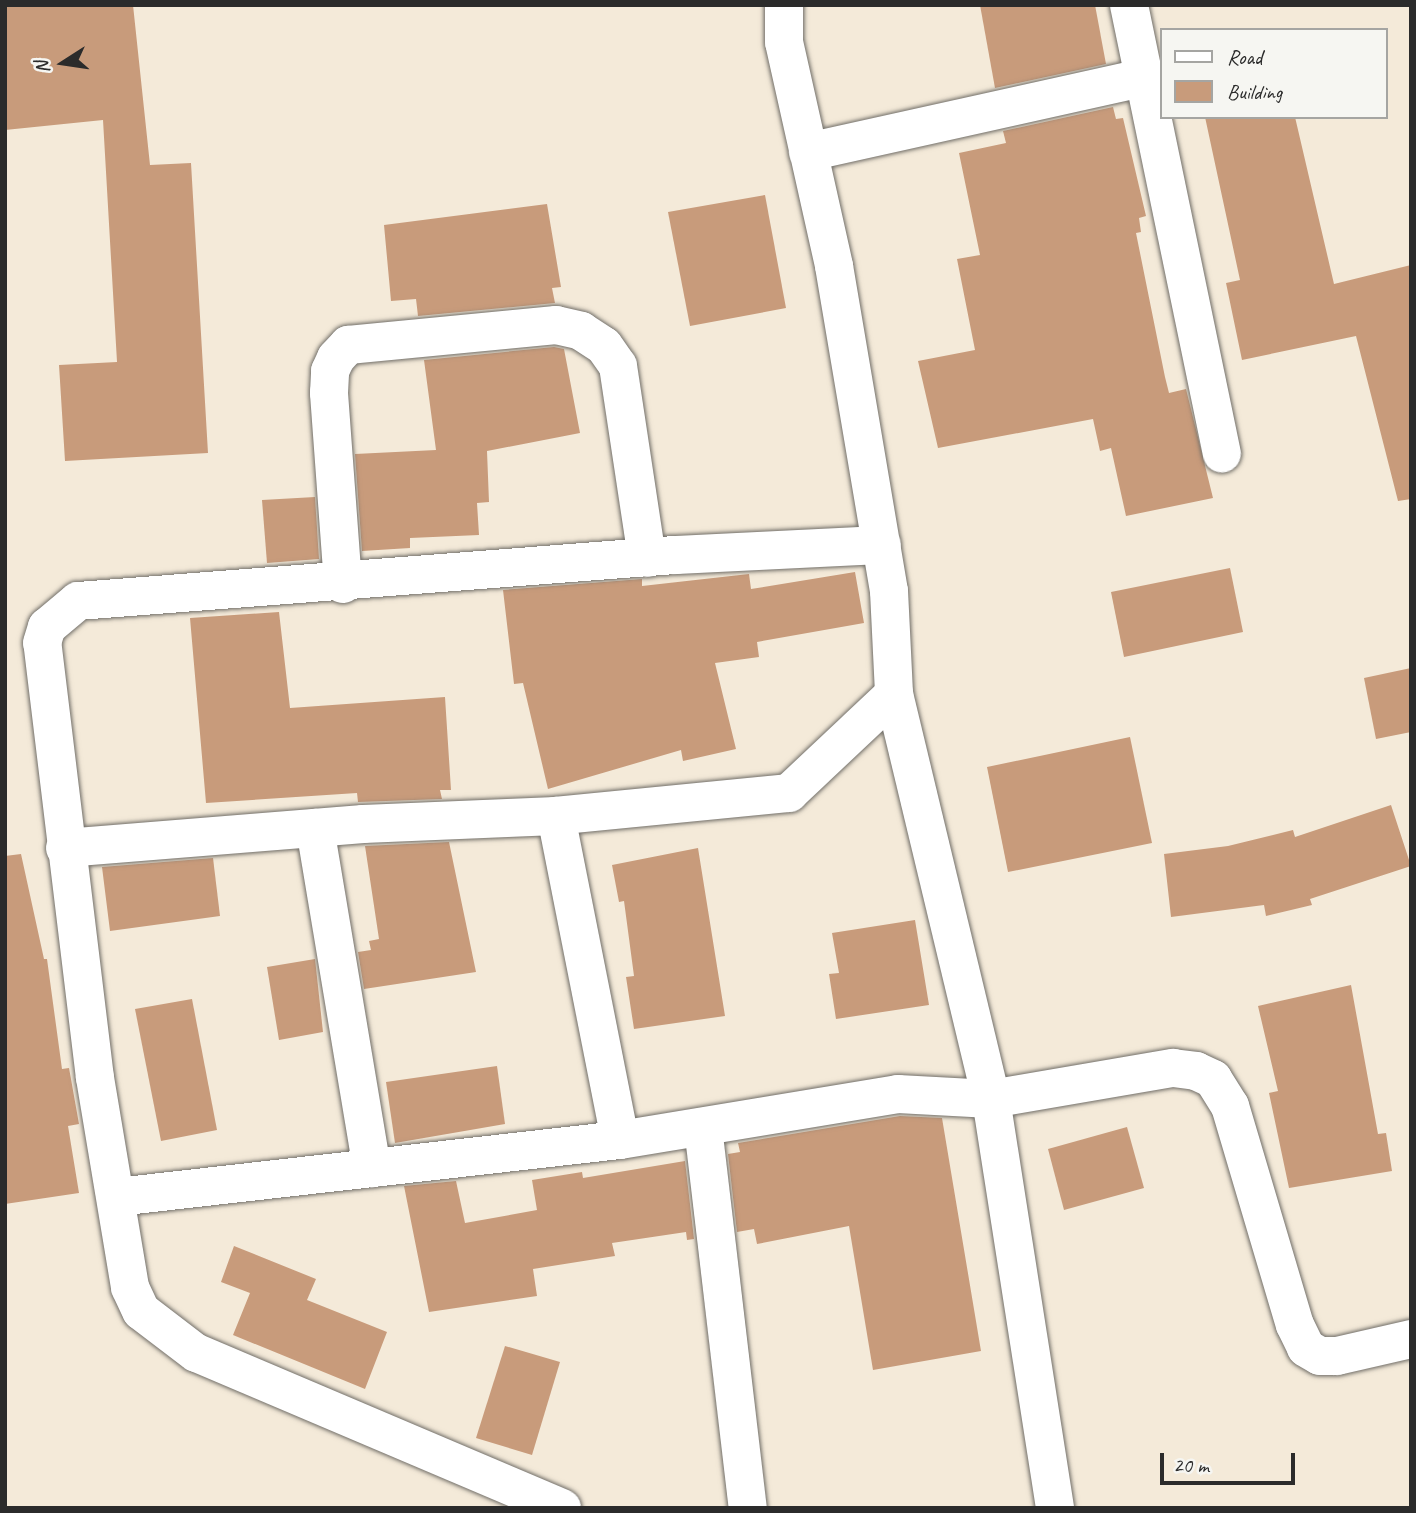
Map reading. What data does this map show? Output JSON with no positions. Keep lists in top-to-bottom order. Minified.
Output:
{"legend":["Road","Building"],"scale_bar":"20 m","north":"left"}
